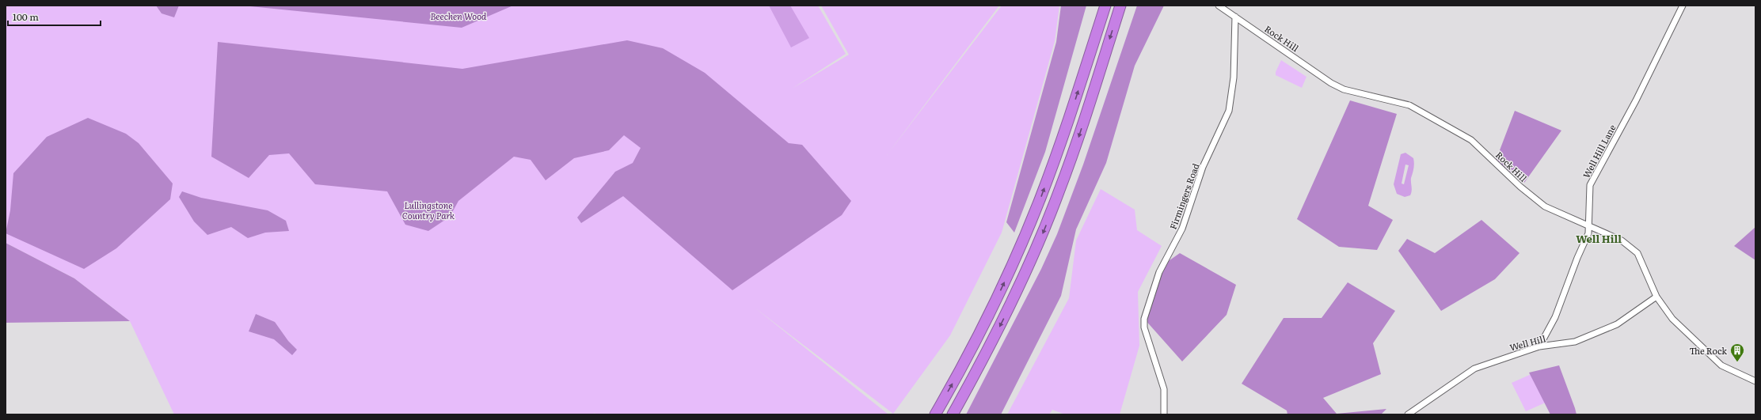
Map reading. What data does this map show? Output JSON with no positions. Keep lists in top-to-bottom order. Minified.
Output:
{"streets":{"street":["Rock Hill","Well Hill Lane","Firmingers Road","Well Hill"]},"crossings":[["Rock Hill","Well Hill Lane"],["Rock Hill","Firmingers Road"],["Rock Hill","Well Hill"],["Well Hill Lane","Well Hill"]],"districts":["Well Hill"],"parks":["Beechen Wood","Lullingstone Country Park"],"places":{"building":["The Rock"]},"scale_bar":"100 m"}
